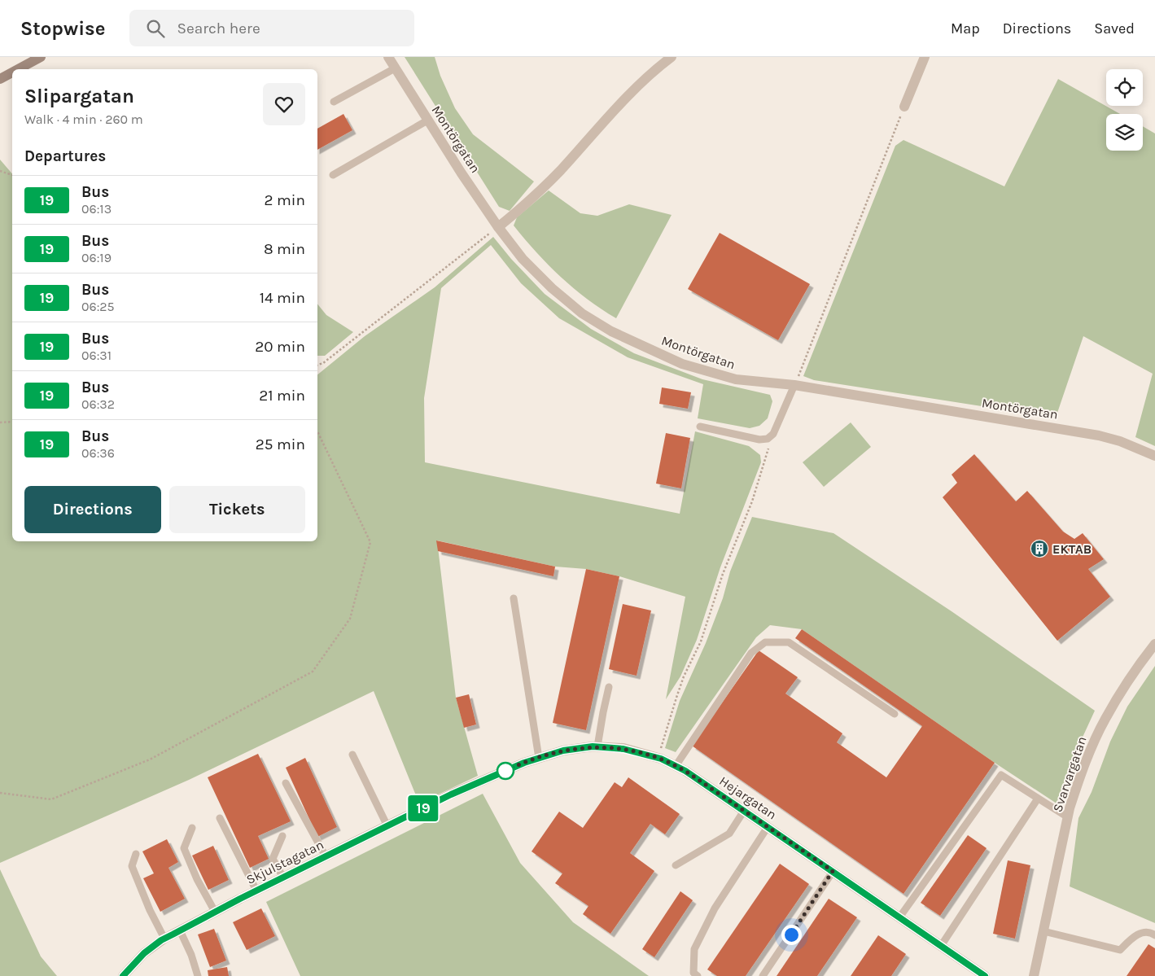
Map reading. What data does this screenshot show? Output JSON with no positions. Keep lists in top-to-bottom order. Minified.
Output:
{"streets":{"street":["Montörgatan","Svarvargatan","Hejargatan","Skjulstagatan"]},"crossings":[["Hejargatan","Skjulstagatan"]],"places":{"building":["EKTAB"]},"lines":["bus line 19"],"page":{"header":"Stopwise","search":"Search here","nav":["Map","Directions","Saved"],"on_map":"19","heading":[["Slipargatan","Walk · 4 min · 260 m"],"Departures"],"list":[{"mark":"19","name":"Bus","note":"06:13","value":"2 min"},{"mark":"19","name":"Bus","note":"06:19","value":"8 min"},{"mark":"19","name":"Bus","note":"06:25","value":"14 min"},{"mark":"19","name":"Bus","note":"06:31","value":"20 min"},{"mark":"19","name":"Bus","note":"06:32","value":"21 min"},{"mark":"19","name":"Bus","note":"06:36","value":"25 min"}],"buttons":["Directions","Tickets"]}}
